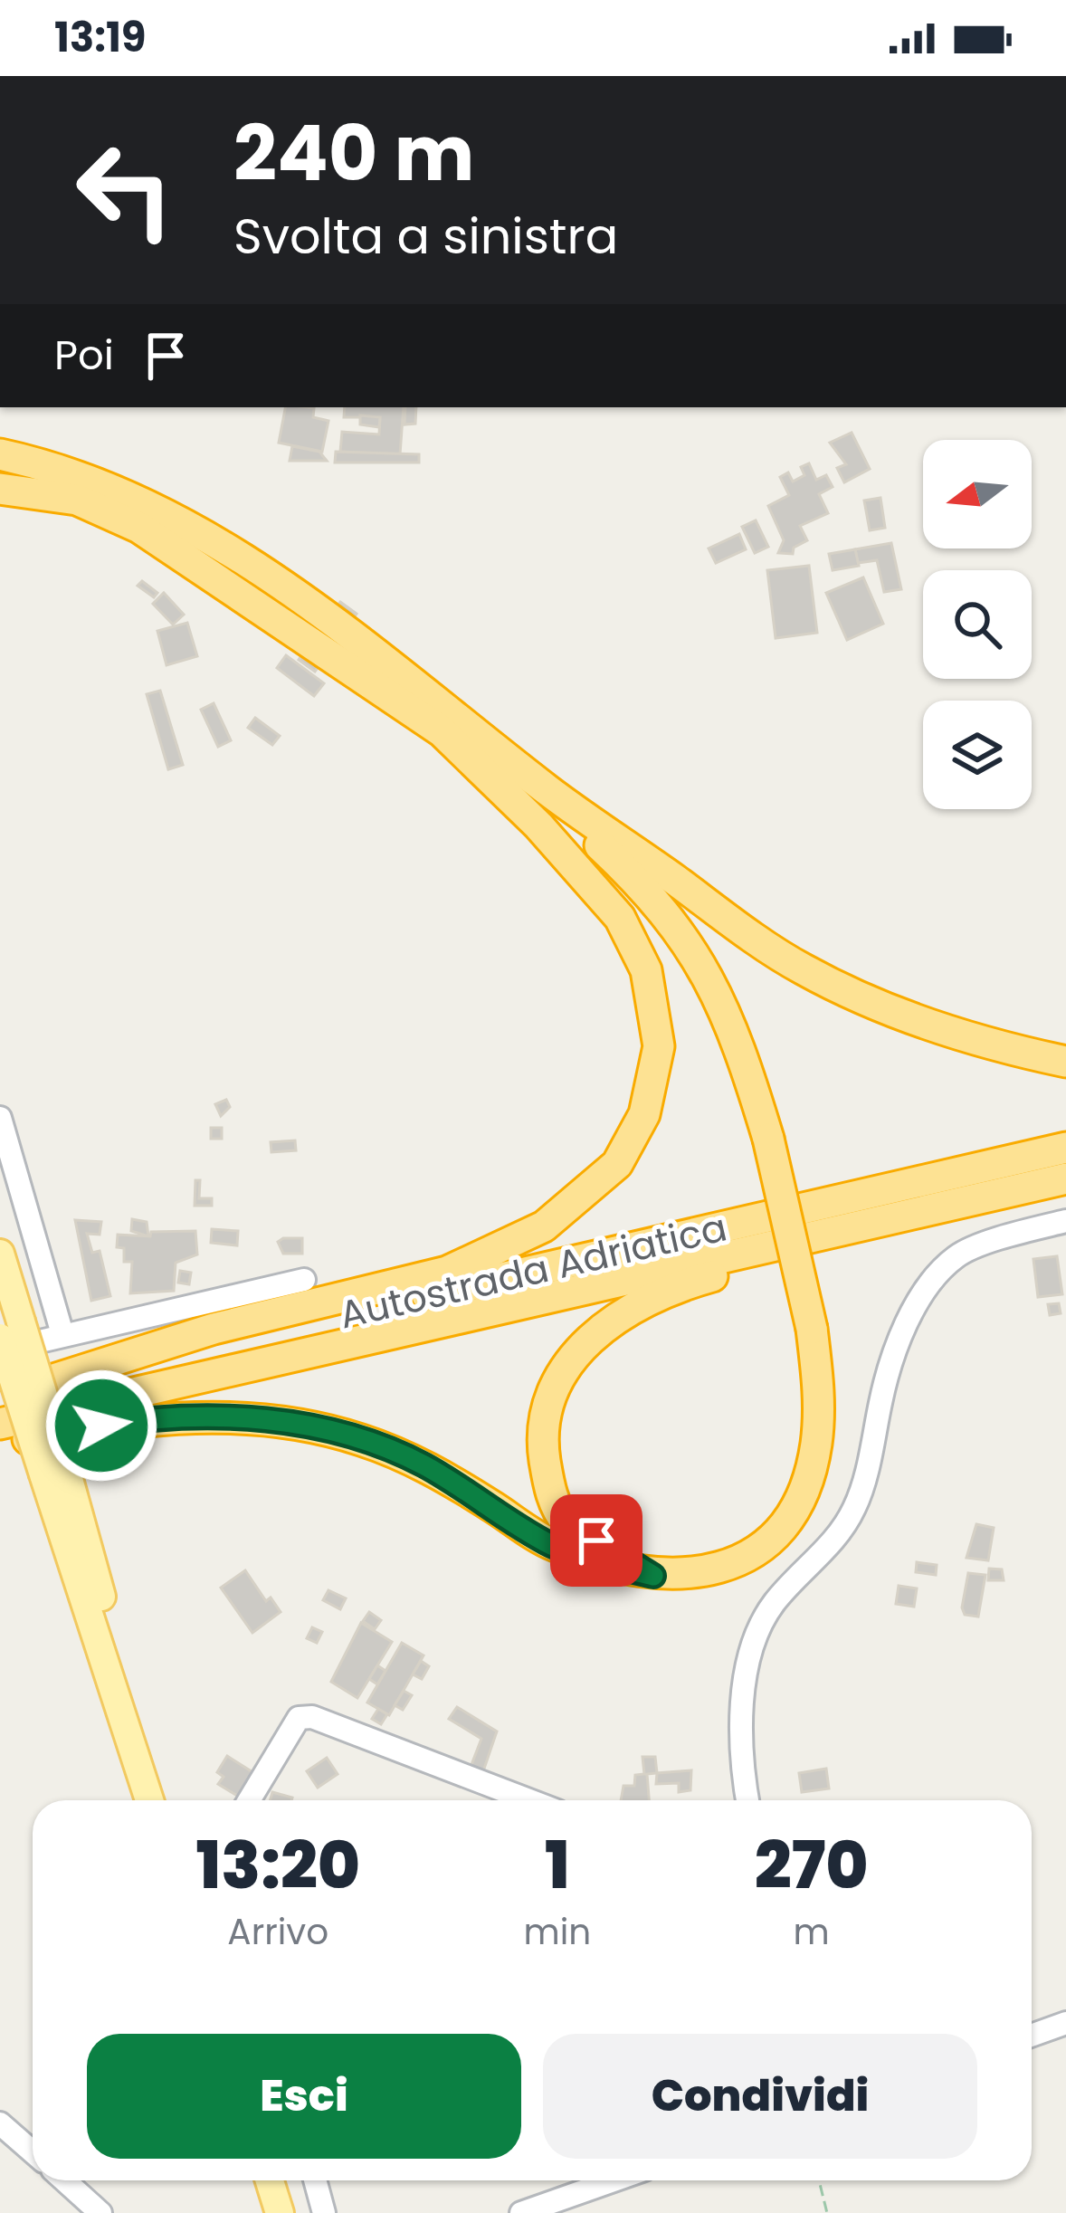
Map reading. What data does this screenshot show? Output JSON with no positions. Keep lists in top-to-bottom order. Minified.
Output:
{"streets":{"highway":["Autostrada Adriatica"]},"north":"left","page":{"status":"13:19","turn":["240 m","Svolta a sinistra"],"then":"Poi","eta":["13:20","Arrivo","1","min","270","m"],"buttons":["Esci","Condividi"]}}
